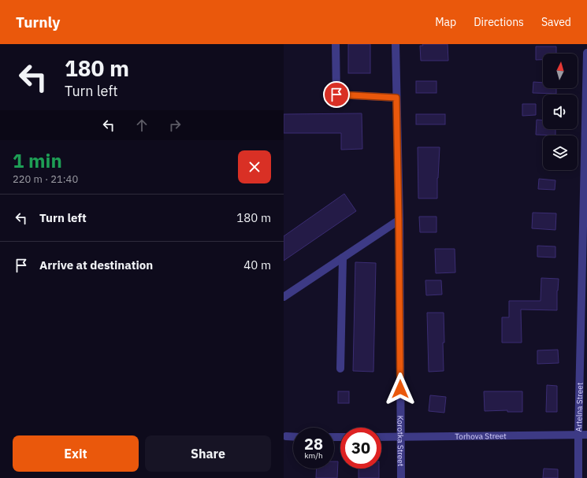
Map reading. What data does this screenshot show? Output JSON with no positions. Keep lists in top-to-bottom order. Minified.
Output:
{"streets":{"street":["Artelna Street","Torhova Street","Korotka Street"]},"crossings":[["Artelna Street","Torhova Street"],["Torhova Street","Korotka Street"]],"north":"top","page":{"header":"Turnly","nav":["Map","Directions","Saved"],"turn":["180 m","Turn left"],"heading":["1 min","220 m · 21:40"],"list":[{"name":"Turn left","value":"180 m"},{"name":"Arrive at destination","value":"40 m"}],"speed":"28 km/h","limit":"30","buttons":["Exit","Share"]}}
